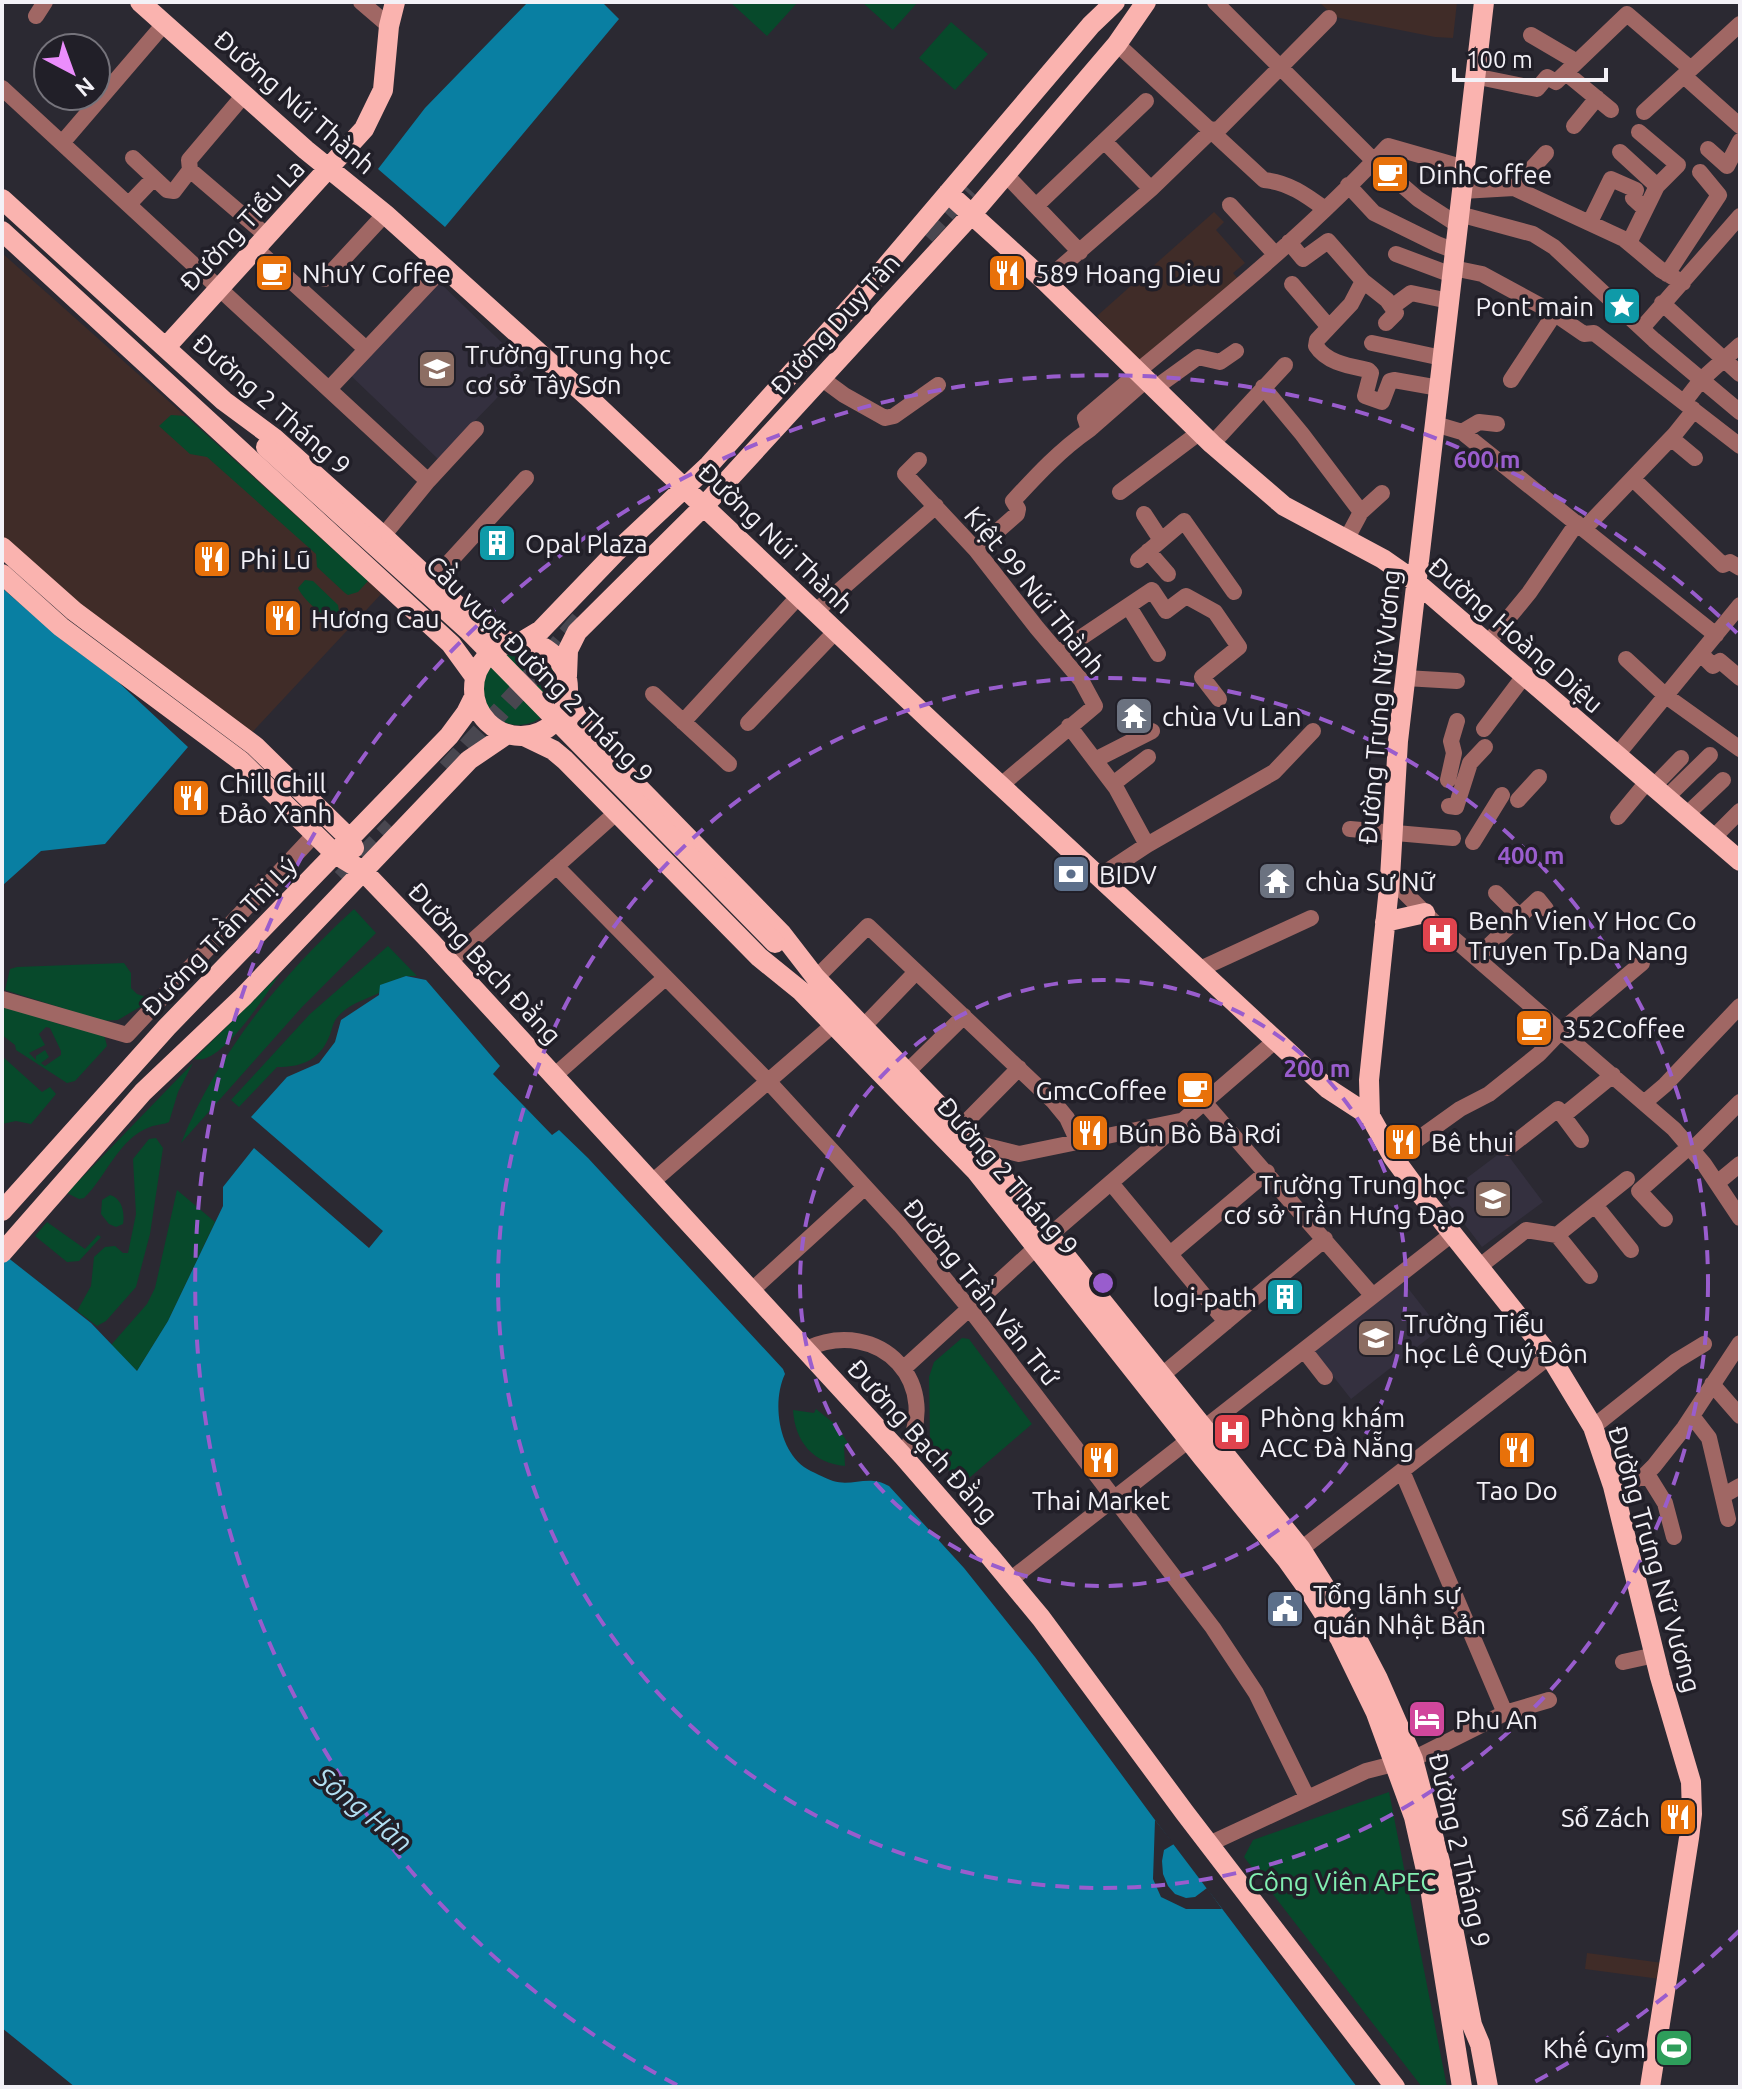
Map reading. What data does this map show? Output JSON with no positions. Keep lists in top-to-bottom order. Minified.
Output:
{"streets":{"main road":["Đường Núi Thành","Đường Tiểu La","Đường Duy Tân","Đường 2 Tháng 9","Đường Hoàng Diệu","Cầu vượt Đường 2 Tháng 9","Đường Trưng Nữ Vương","Đường Trần Thị Lý","Đường Bạch Đằng"],"street":["Kiệt 99 Núi Thành","Đường Trần Văn Trứ"]},"crossings":[["Đường Núi Thành","Đường Tiểu La"],["Đường Núi Thành","Đường Duy Tân"],["Đường Núi Thành","Kiệt 99 Núi Thành"],["Đường Núi Thành","Đường Trưng Nữ Vương"],["Đường Tiểu La","Đường 2 Tháng 9"],["Đường Duy Tân","Đường 2 Tháng 9"],["Đường Duy Tân","Đường Hoàng Diệu"],["Đường Duy Tân","Đường Trần Thị Lý"],["Đường 2 Tháng 9","Cầu vượt Đường 2 Tháng 9"],["Đường 2 Tháng 9","Đường Trần Thị Lý"],["Đường Hoàng Diệu","Đường Trưng Nữ Vương"]],"water":["Sông Hàn"],"parks":["Công Viên APEC"],"places":{"cafe":["DinhCoffee","NhuY Coffee","352Coffee","GmcCoffee"],"restaurant":["589 Hoang Dieu","Phi Lũ","Hương Cau","Chill Chill Đảo Xanh","Bún Bò Bà Rơi","Bê thui","Tao Do","Thai Market","Sổ Zách"],"place":["Pont main"],"school or university":["Trường Trung học cơ sở Tây Sơn","Trường Trung học cơ sở Trần Hưng Đạo","Trường Tiểu học Lê Quý Đôn"],"building":["Opal Plaza","logi-path"],"temple":["chùa Vu Lan","chùa Sư Nữ"],"bank":["BIDV"],"hospital":["Benh Vien Y Hoc Co Truyen Tp.Da Nang","Phòng khám ACC Đà Nẵng"],"public building":["Tổng lãnh sự quán Nhật Bản"],"hotel":["Phu An"],"sports":["Khế Gym"]},"scale_bar":"100 m","north":"bottom right","rings":["600 m","400 m","200 m"]}
